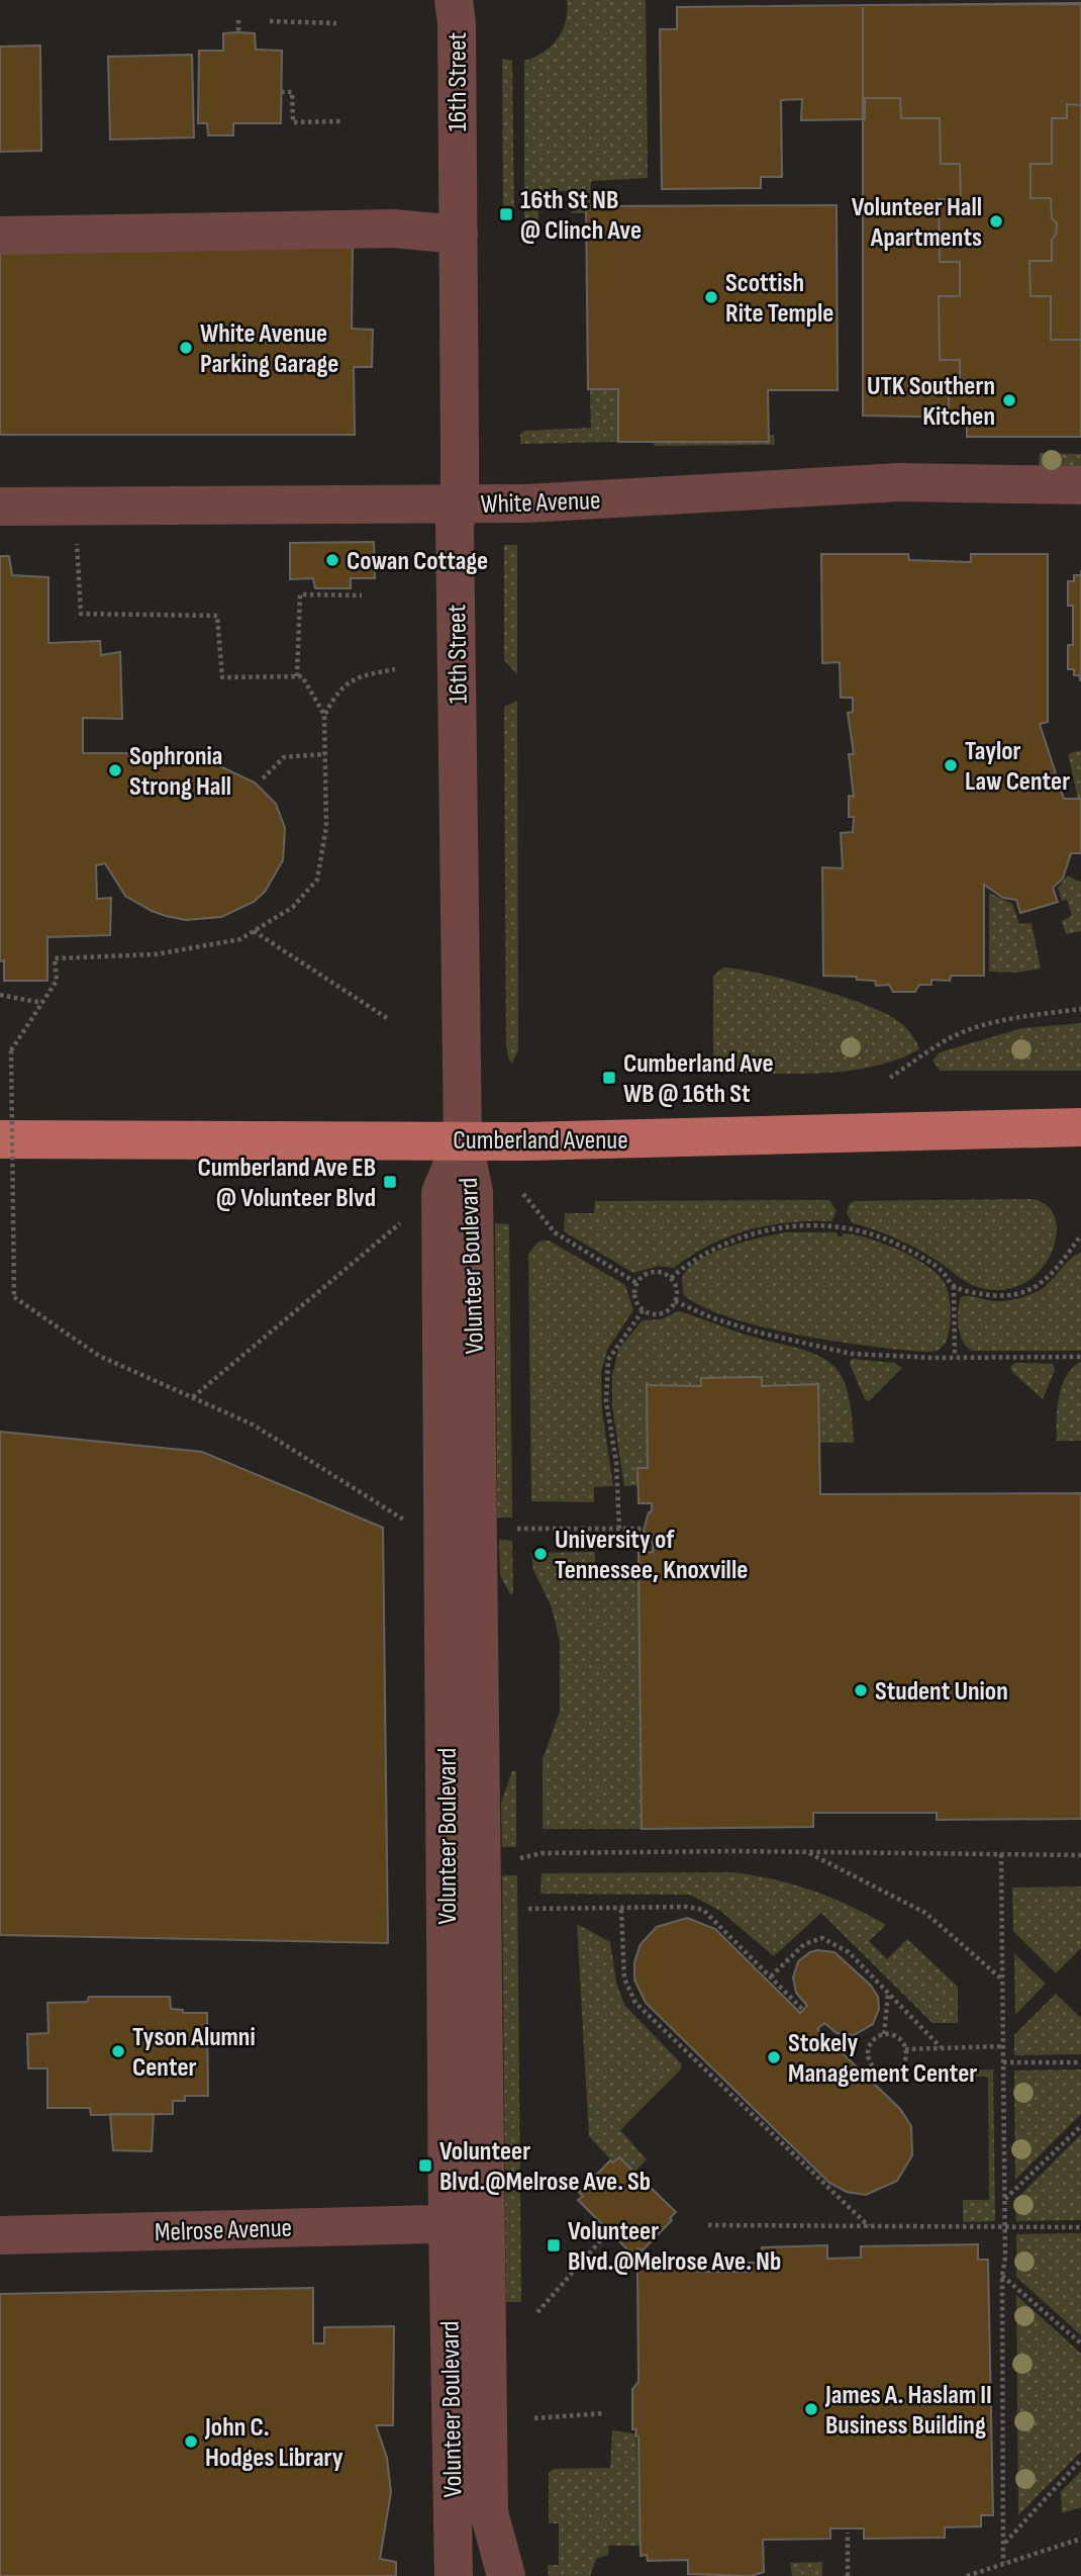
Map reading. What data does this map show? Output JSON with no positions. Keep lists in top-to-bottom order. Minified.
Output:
{"streets":{"main road":["Cumberland Avenue"],"street":["16th Street","White Avenue","Volunteer Boulevard","Melrose Avenue"]},"crossings":[["16th Street","White Avenue"],["16th Street","Cumberland Avenue"],["16th Street","Volunteer Boulevard"],["Cumberland Avenue","Volunteer Boulevard"],["Volunteer Boulevard","Melrose Avenue"]],"places":{"transit":["16th St NB @ Clinch Ave","Cumberland Ave WB @ 16th St","Cumberland Ave EB @ Volunteer Blvd","Volunteer Blvd.@Melrose Ave. Sb","Volunteer Blvd.@Melrose Ave. Nb"],"other":["Volunteer Hall Apartments","Scottish Rite Temple","White Avenue Parking Garage","UTK Southern Kitchen","Cowan Cottage","Taylor Law Center","Sophronia Strong Hall","University of Tennessee, Knoxville","Student Union","Tyson Alumni Center","Stokely Management Center","James A. Haslam II Business Building","John C. Hodges Library"]}}
